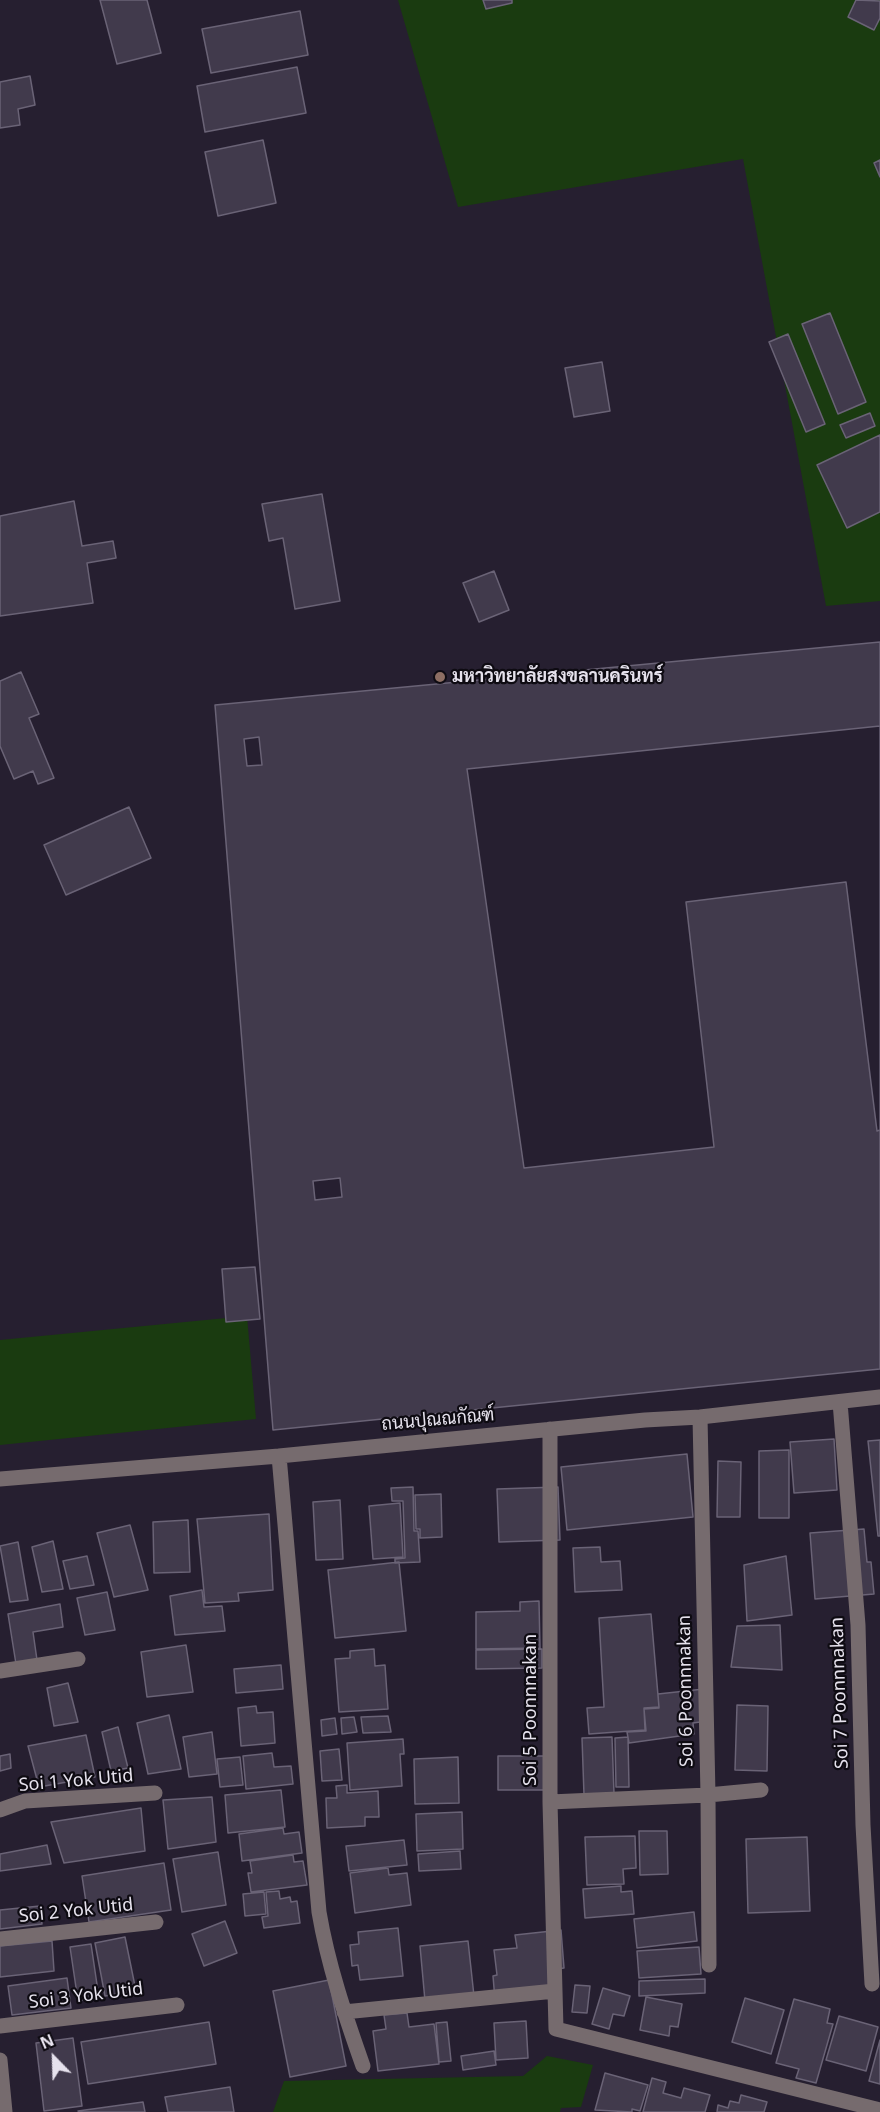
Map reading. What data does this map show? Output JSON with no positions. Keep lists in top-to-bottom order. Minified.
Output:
{"streets":{"street":["ถนนปุณณกัณฑ์","Soi 6 Poonnnakan","Soi 7 Poonnnakan","Soi 5 Poonnnakan","Soi 1 Yok Utid","Soi 2 Yok Utid","Soi 3 Yok Utid"]},"crossings":[["ถนนปุณณกัณฑ์","Soi 6 Poonnnakan"],["ถนนปุณณกัณฑ์","Soi 7 Poonnnakan"],["ถนนปุณณกัณฑ์","Soi 5 Poonnnakan"]],"places":["มหาวิทยาลัยสงขลานครินทร์"],"north":"top left"}
